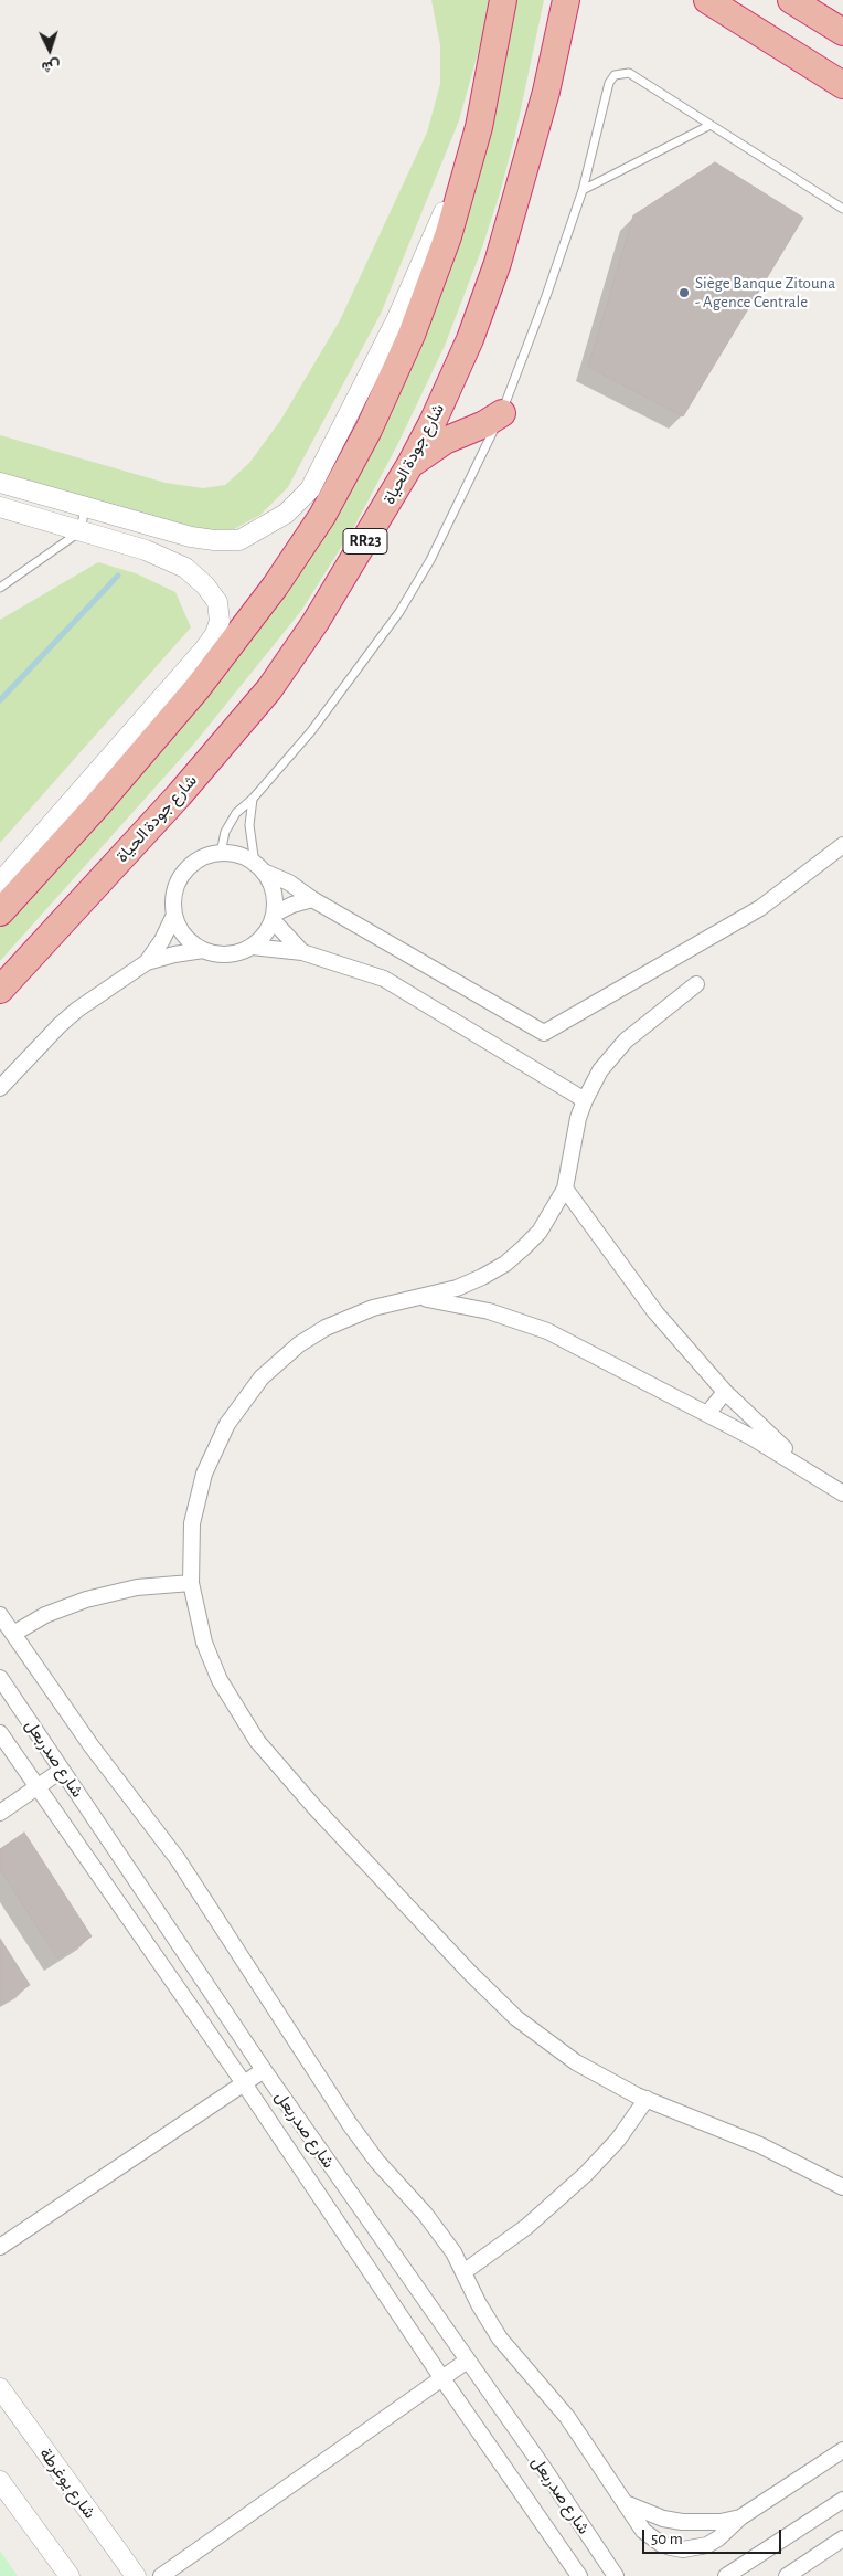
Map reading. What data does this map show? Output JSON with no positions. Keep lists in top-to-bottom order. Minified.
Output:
{"streets":{"highway":["شارع جودة الحياة","RR23"],"street":["شارع صدربعل","شارع يوغرطة"]},"places":["Siège Banque Zitouna - Agence Centrale"],"scale_bar":"50 m","north":"bottom"}
